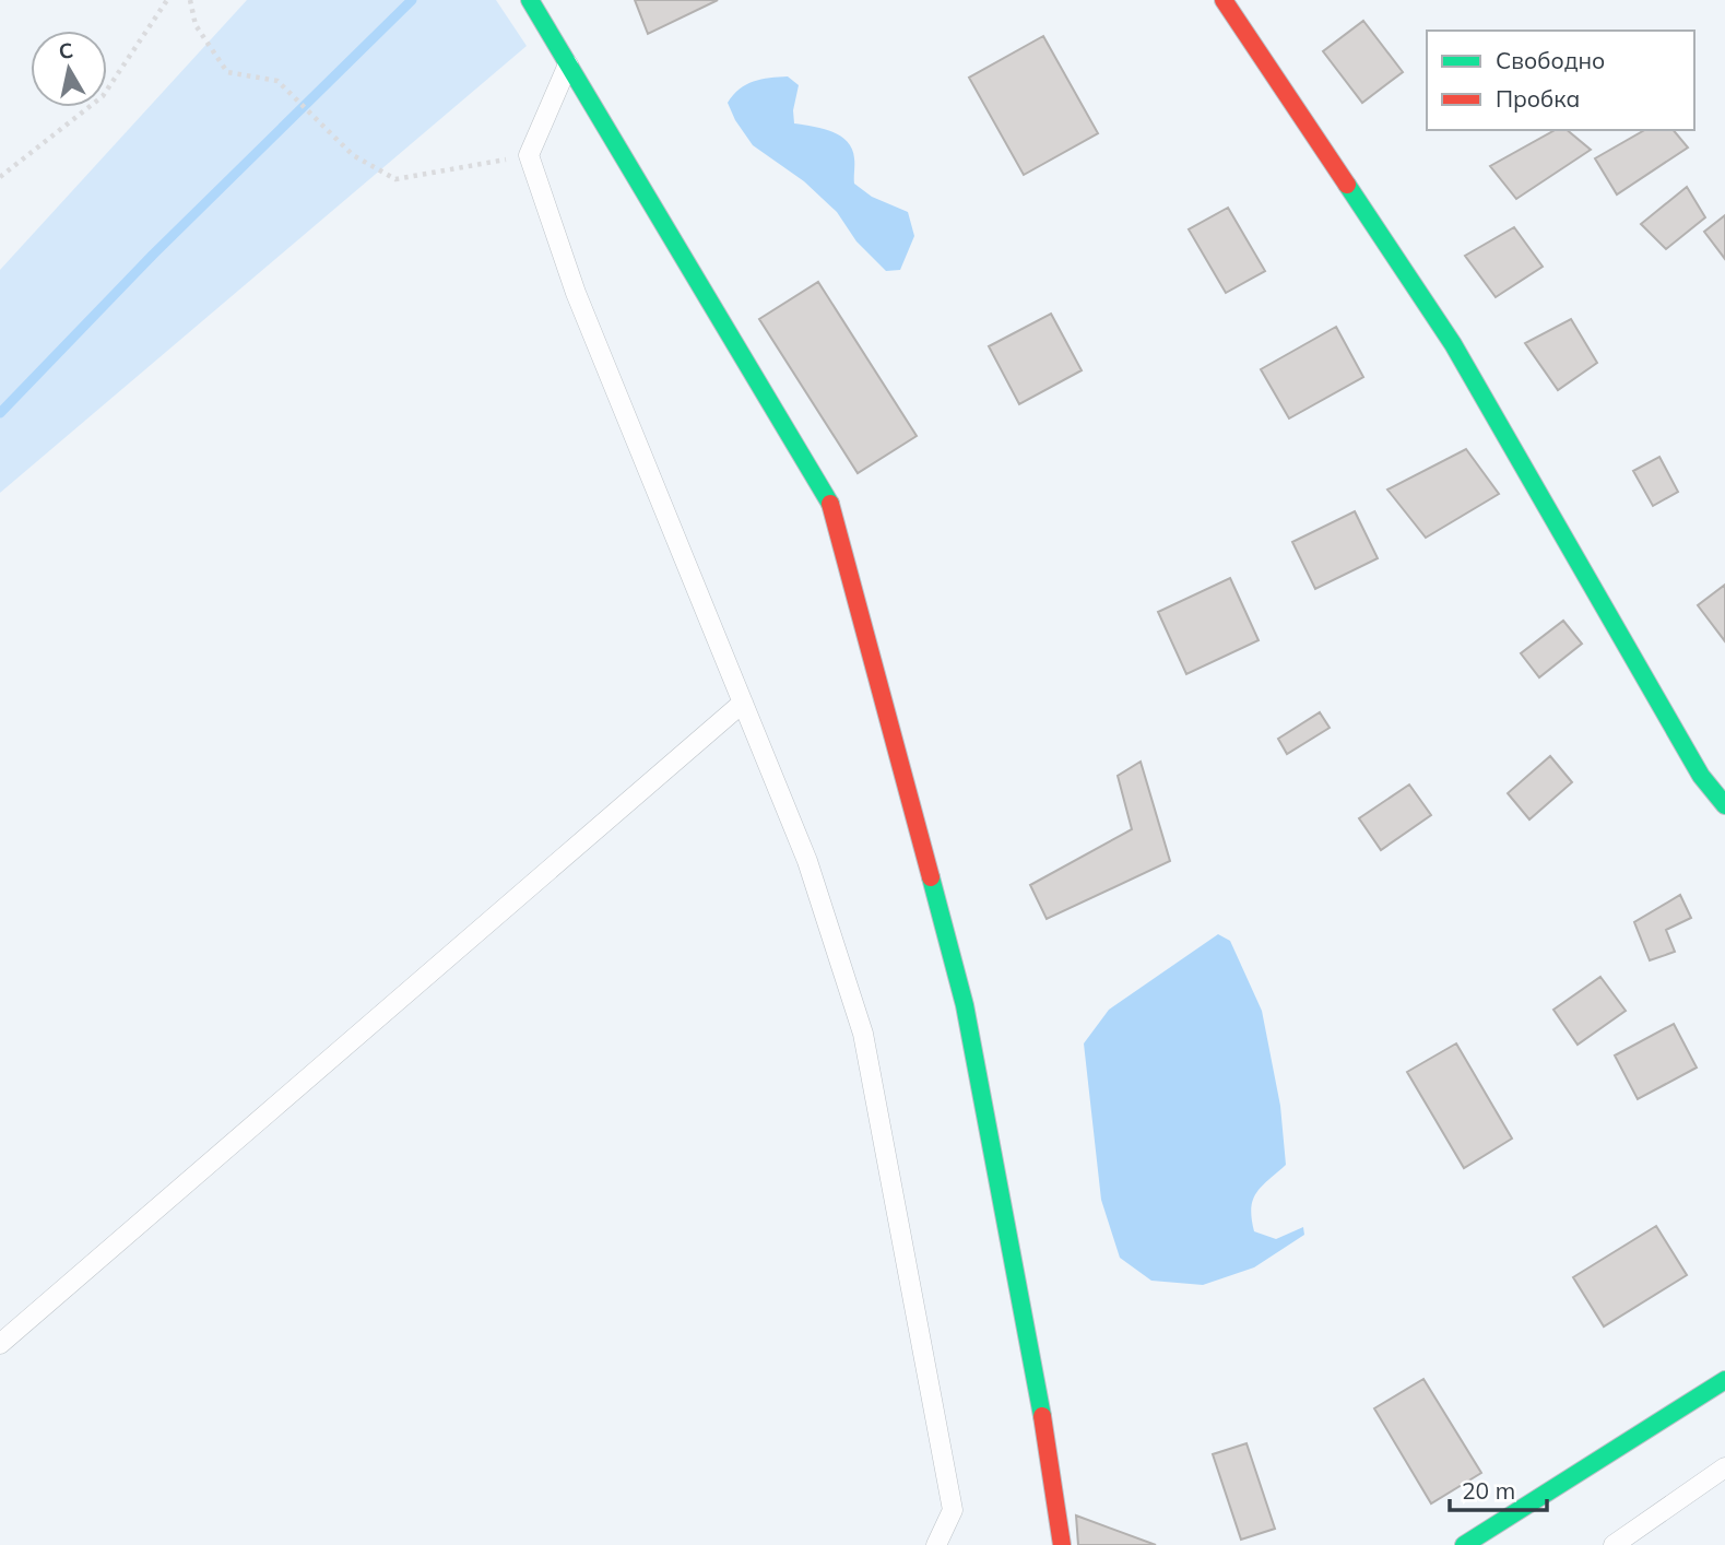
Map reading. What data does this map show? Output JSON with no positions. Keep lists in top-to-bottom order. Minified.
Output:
{"legend":["Свободно","Пробка"],"scale_bar":"20 m","north":"top"}
